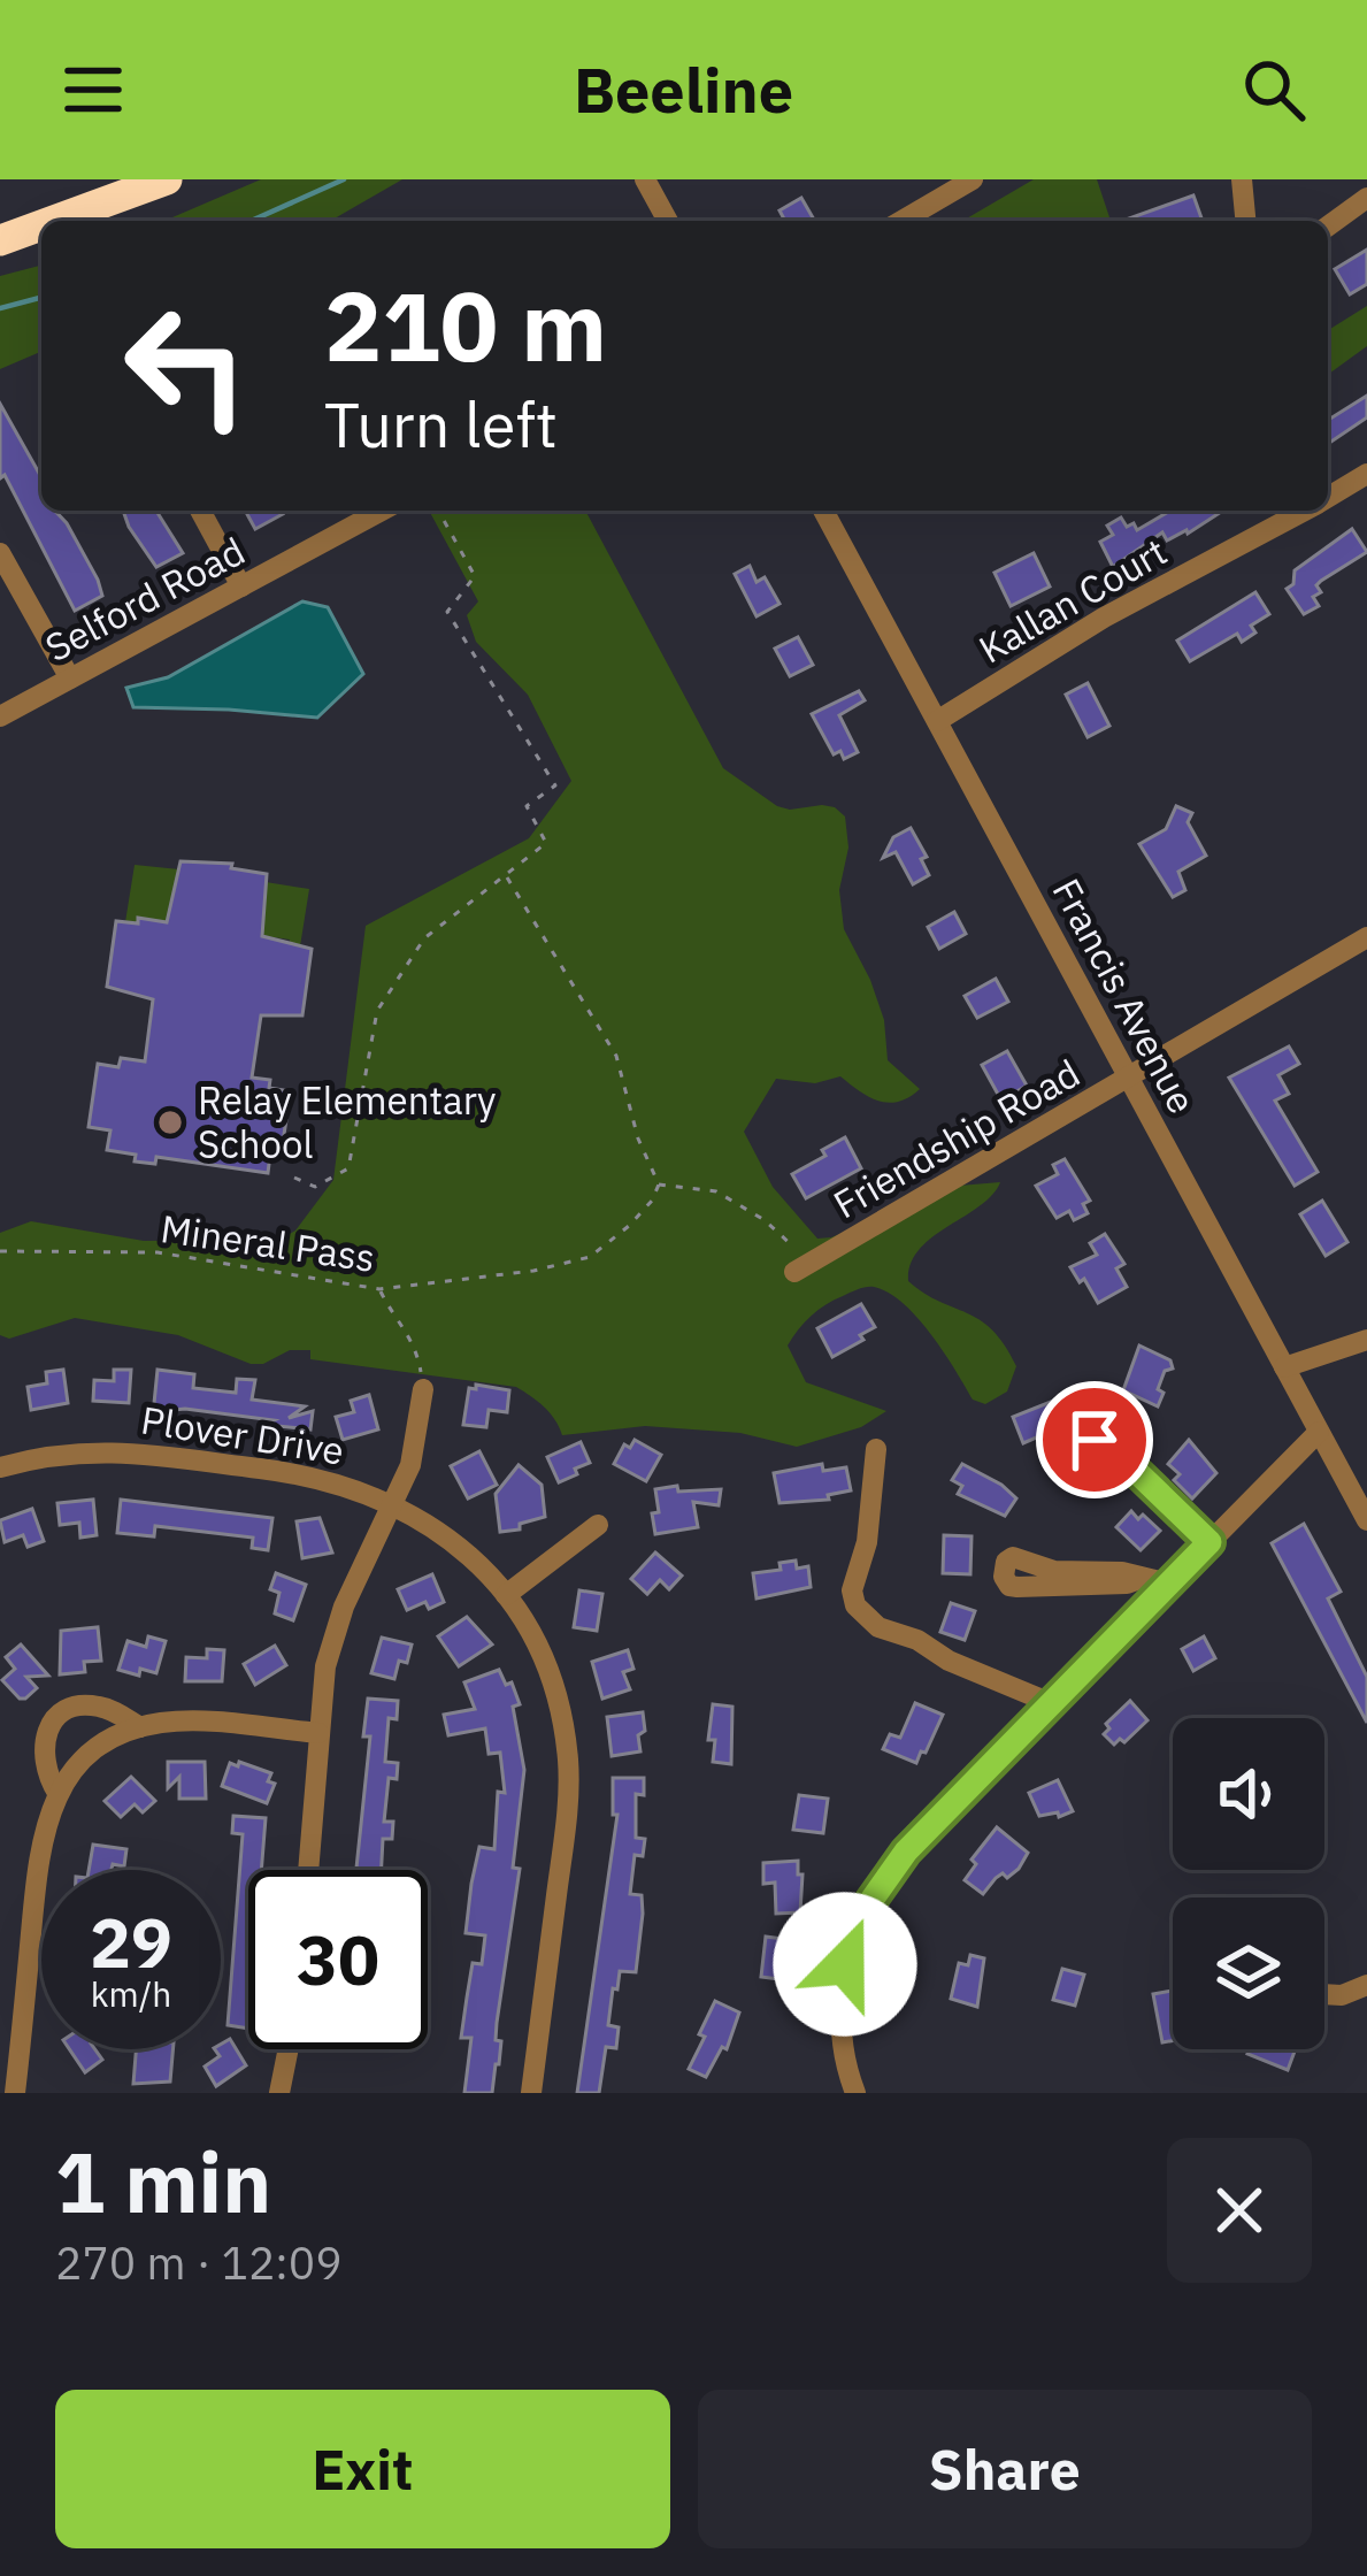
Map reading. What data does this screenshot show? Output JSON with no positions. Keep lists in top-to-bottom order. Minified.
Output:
{"streets":{"street":["Selford Road","Kallan Court","Francis Avenue","Friendship Road","Plover Drive"],"path":["Mineral Pass"]},"crossings":[["Kallan Court","Francis Avenue"],["Francis Avenue","Friendship Road"]],"places":["Relay Elementary School"],"page":{"header":"Beeline","turn":["210 m","Turn left"],"speed":"29 km/h","limit":"30","heading":["1 min","270 m · 12:09"],"buttons":["Exit","Share"]}}
